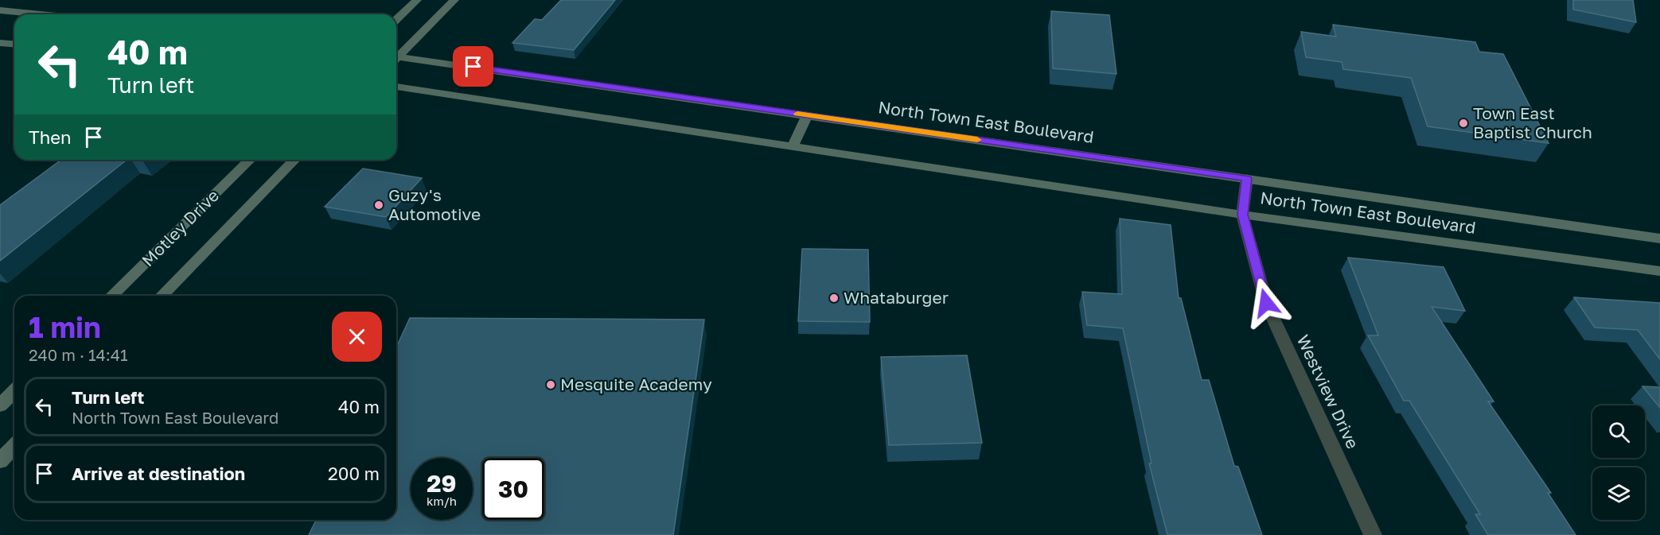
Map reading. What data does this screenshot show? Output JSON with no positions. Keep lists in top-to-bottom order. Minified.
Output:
{"streets":{"main road":["North Town East Boulevard","Motley Drive"],"street":["Westview Drive"]},"crossings":[["North Town East Boulevard","Westview Drive"]],"places":["Town East Baptist Church","Guzy's Automotive","Whataburger","Mesquite Academy"],"page":{"turn":["40 m","Turn left"],"then":"Then","heading":["1 min","240 m · 14:41"],"list":[{"name":"Turn left","note":"North Town East Boulevard","value":"40 m"},{"name":"Arrive at destination","value":"200 m"}],"speed":"29 km/h","limit":"30"}}
